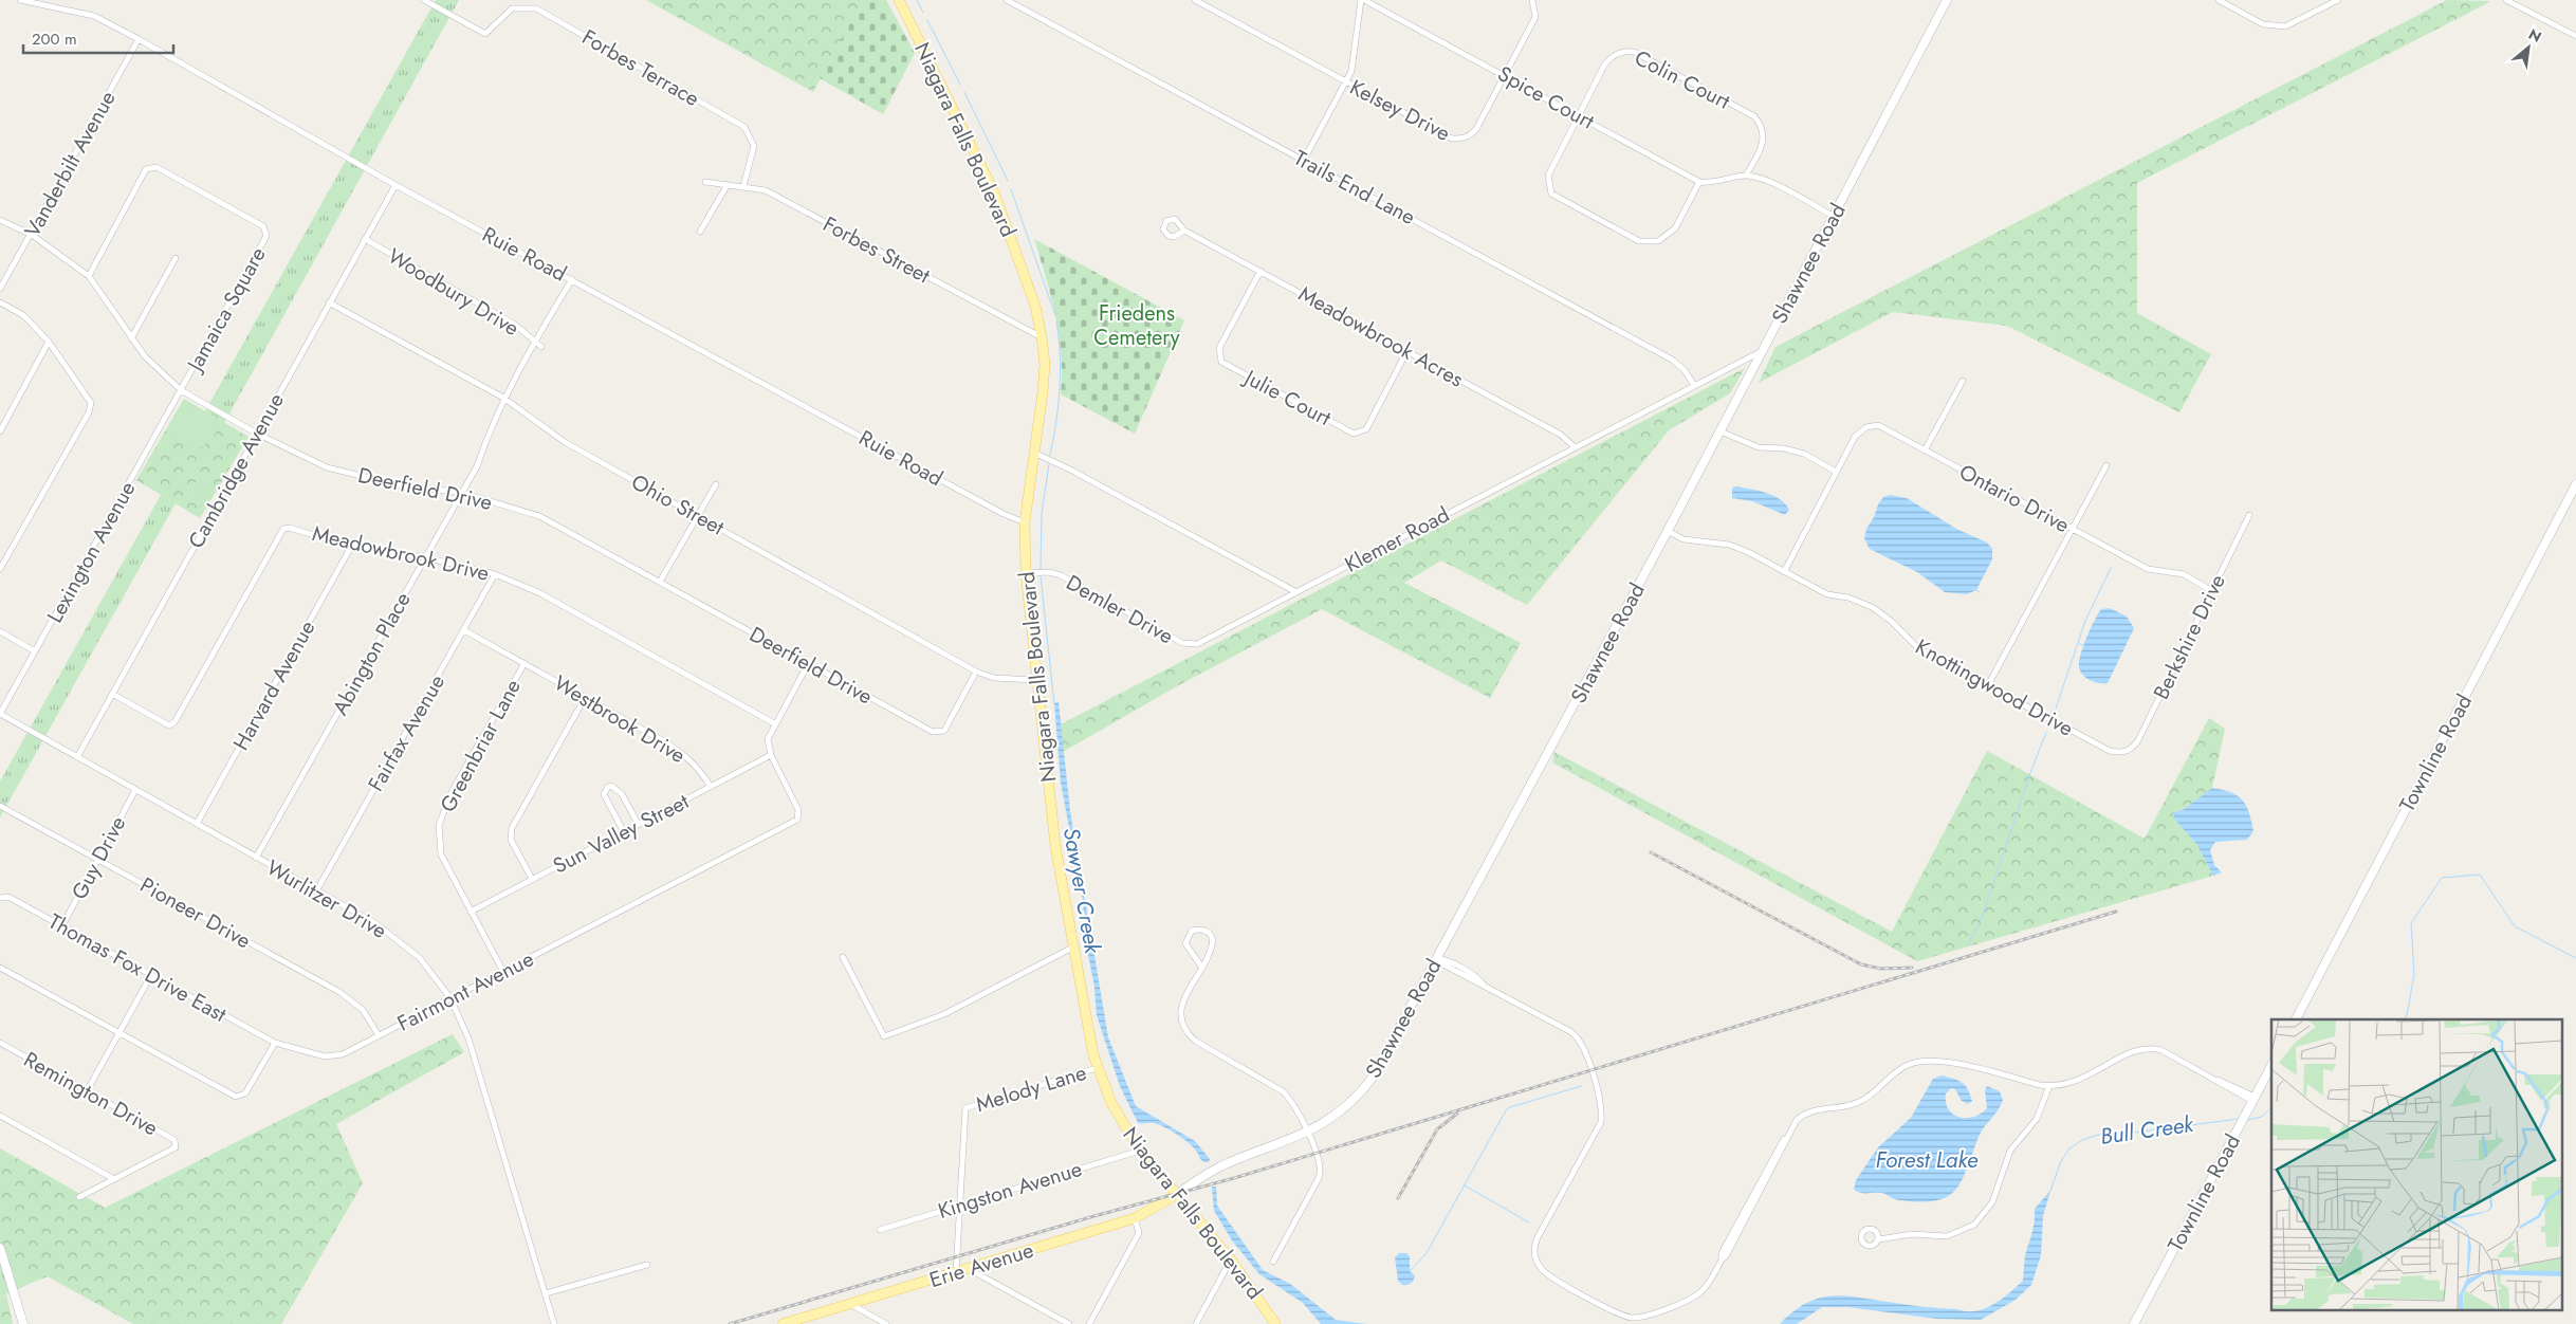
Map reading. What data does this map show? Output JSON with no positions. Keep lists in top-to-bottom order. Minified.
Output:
{"streets":{"main road":["Niagara Falls Boulevard","Shawnee Road","Townline Road","Erie Avenue"],"street":["Forbes Terrace","Colin Court","Spice Court","Kelsey Drive","Vanderbilt Avenue","Trails End Lane","Forbes Street","Ruie Road","Woodbury Drive","Jamaica Square","Meadowbrook Acres","Julie Court","Cambridge Avenue","Deerfield Drive","Ontario Drive","Ohio Street","Klemer Road","Lexington Avenue","Meadowbrook Drive","Demler Drive","Berkshire Drive","Abington Place","Harvard Avenue","Knottingwood Drive","Westbrook Drive","Fairfax Avenue","Greenbriar Lane","Sun Valley Street","Guy Drive","Wurlitzer Drive","Pioneer Drive","Thomas Fox Drive East","Fairmont Avenue","Melody Lane","Remington Drive","Kingston Avenue"]},"crossings":[["Forbes Terrace","Forbes Street"],["Colin Court","Spice Court"],["Spice Court","Kelsey Drive"],["Niagara Falls Boulevard","Forbes Street"],["Niagara Falls Boulevard","Ruie Road"],["Niagara Falls Boulevard","Shawnee Road"],["Niagara Falls Boulevard","Ohio Street"],["Niagara Falls Boulevard","Demler Drive"],["Niagara Falls Boulevard","Melody Lane"],["Niagara Falls Boulevard","Kingston Avenue"],["Niagara Falls Boulevard","Erie Avenue"],["Vanderbilt Avenue","Ruie Road"],["Vanderbilt Avenue","Deerfield Drive"],["Trails End Lane","Klemer Road"],["Ruie Road","Cambridge Avenue"],["Ruie Road","Abington Place"],["Shawnee Road","Klemer Road"],["Shawnee Road","Knottingwood Drive"],["Shawnee Road","Erie Avenue"],["Woodbury Drive","Cambridge Avenue"],["Woodbury Drive","Abington Place"],["Jamaica Square","Deerfield Drive"],["Jamaica Square","Lexington Avenue"],["Meadowbrook Acres","Julie Court"],["Meadowbrook Acres","Klemer Road"],["Cambridge Avenue","Deerfield Drive"],["Cambridge Avenue","Ohio Street"],["Cambridge Avenue","Meadowbrook Drive"],["Cambridge Avenue","Wurlitzer Drive"],["Deerfield Drive","Ohio Street"],["Deerfield Drive","Lexington Avenue"],["Deerfield Drive","Abington Place"],["Deerfield Drive","Fairmont Avenue"],["Ontario Drive","Berkshire Drive"],["Ontario Drive","Knottingwood Drive"],["Ohio Street","Abington Place"],["Klemer Road","Demler Drive"],["Lexington Avenue","Wurlitzer Drive"],["Meadowbrook Drive","Abington Place"],["Meadowbrook Drive","Harvard Avenue"],["Meadowbrook Drive","Fairfax Avenue"],["Meadowbrook Drive","Fairmont Avenue"],["Berkshire Drive","Knottingwood Drive"],["Abington Place","Wurlitzer Drive"],["Harvard Avenue","Wurlitzer Drive"],["Westbrook Drive","Fairfax Avenue"],["Westbrook Drive","Greenbriar Lane"],["Westbrook Drive","Sun Valley Street"],["Fairfax Avenue","Wurlitzer Drive"],["Greenbriar Lane","Sun Valley Street"],["Greenbriar Lane","Fairmont Avenue"],["Sun Valley Street","Fairmont Avenue"],["Guy Drive","Wurlitzer Drive"],["Guy Drive","Pioneer Drive"],["Guy Drive","Thomas Fox Drive East"],["Wurlitzer Drive","Fairmont Avenue"],["Pioneer Drive","Fairmont Avenue"],["Thomas Fox Drive East","Fairmont Avenue"],["Melody Lane","Kingston Avenue"]],"water":["Sawyer Creek","Bull Creek","Forest Lake"],"parks":["Friedens Cemetery"],"scale_bar":"200 m","north":"top right"}
